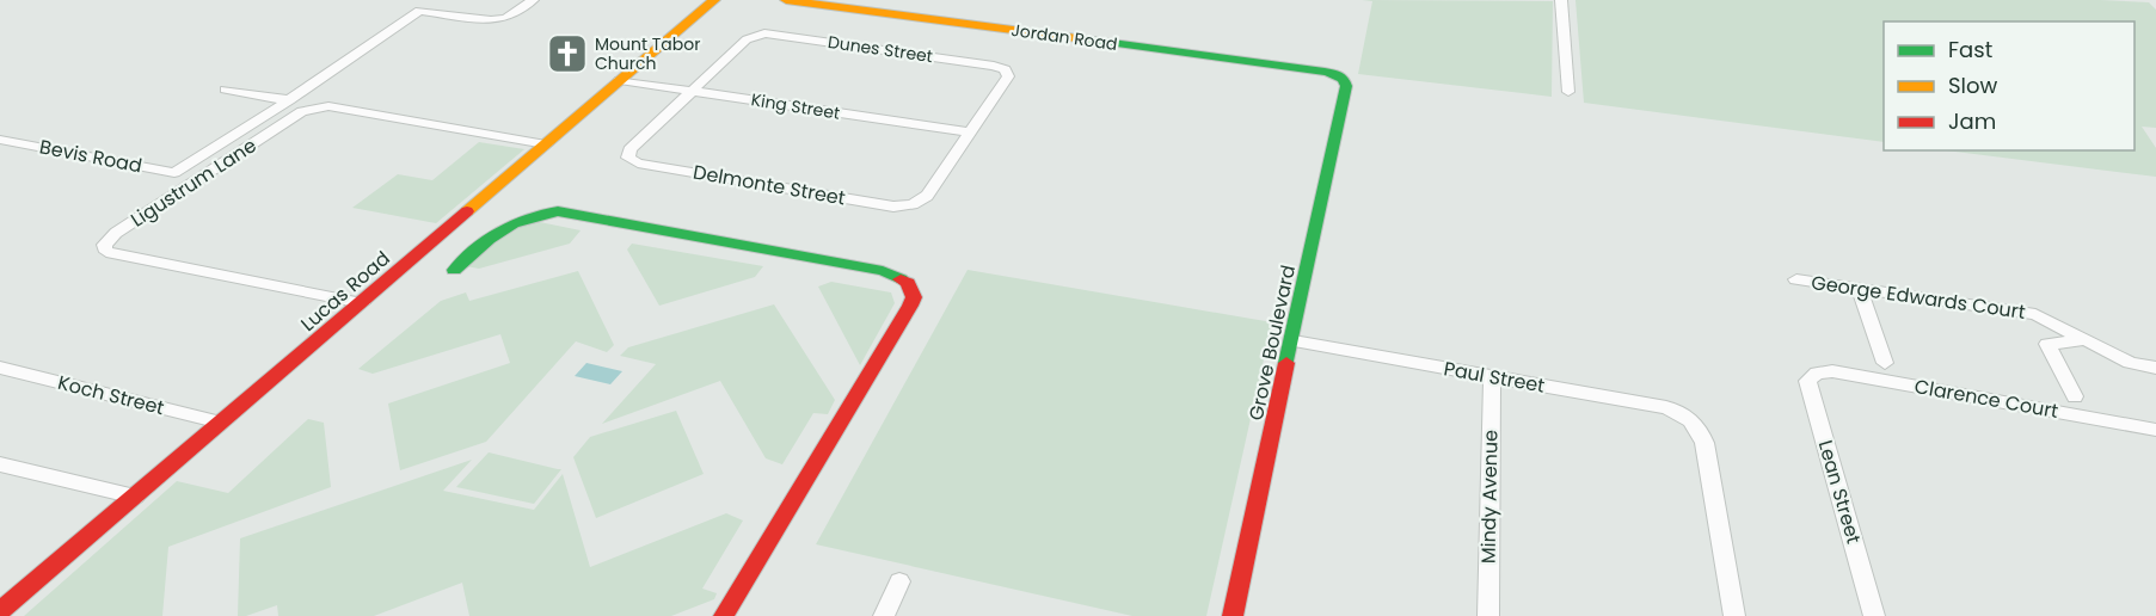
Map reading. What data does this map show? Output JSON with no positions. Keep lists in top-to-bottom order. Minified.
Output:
{"streets":{"street":["Jordan Road","Dunes Street","King Street","Bevis Road","Ligustrum Lane","Delmonte Street","Lucas Road","George Edwards Court","Grove Boulevard","Paul Street","Koch Street","Clarence Court","Lean Street","Mindy Avenue"]},"crossings":[["Jordan Road","Grove Boulevard"],["Dunes Street","King Street"],["Dunes Street","Delmonte Street"],["King Street","Delmonte Street"],["King Street","Lucas Road"],["Ligustrum Lane","Lucas Road"],["Lucas Road","Koch Street"],["Grove Boulevard","Paul Street"],["Paul Street","Mindy Avenue"],["Clarence Court","Lean Street"]],"places":{"church":["Mount Tabor Church"]},"legend":["Fast","Slow","Jam"]}
